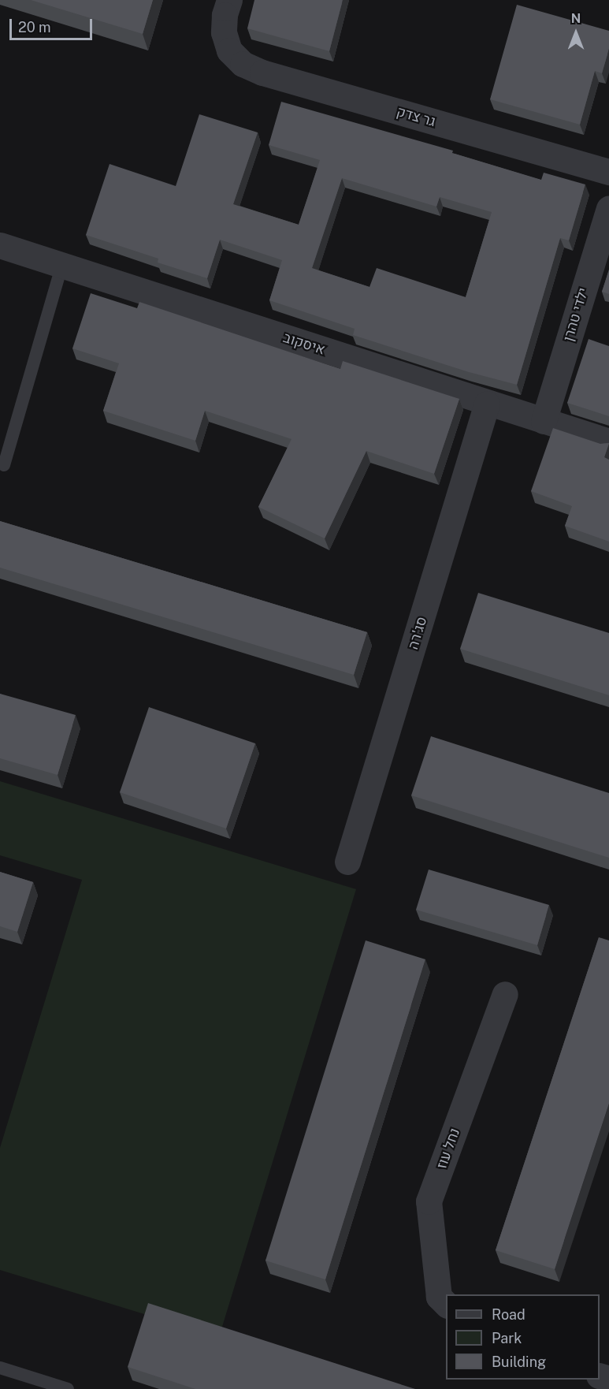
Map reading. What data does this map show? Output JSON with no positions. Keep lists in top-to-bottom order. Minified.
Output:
{"streets":{"street":["גר צדק","ילדי טהרן","איסקוב","סג'רה","נחל עוז"]},"crossings":[["ילדי טהרן","איסקוב"],["איסקוב","סג'רה"]],"legend":["Road","Park","Building"],"scale_bar":"20 m","north":"top"}
